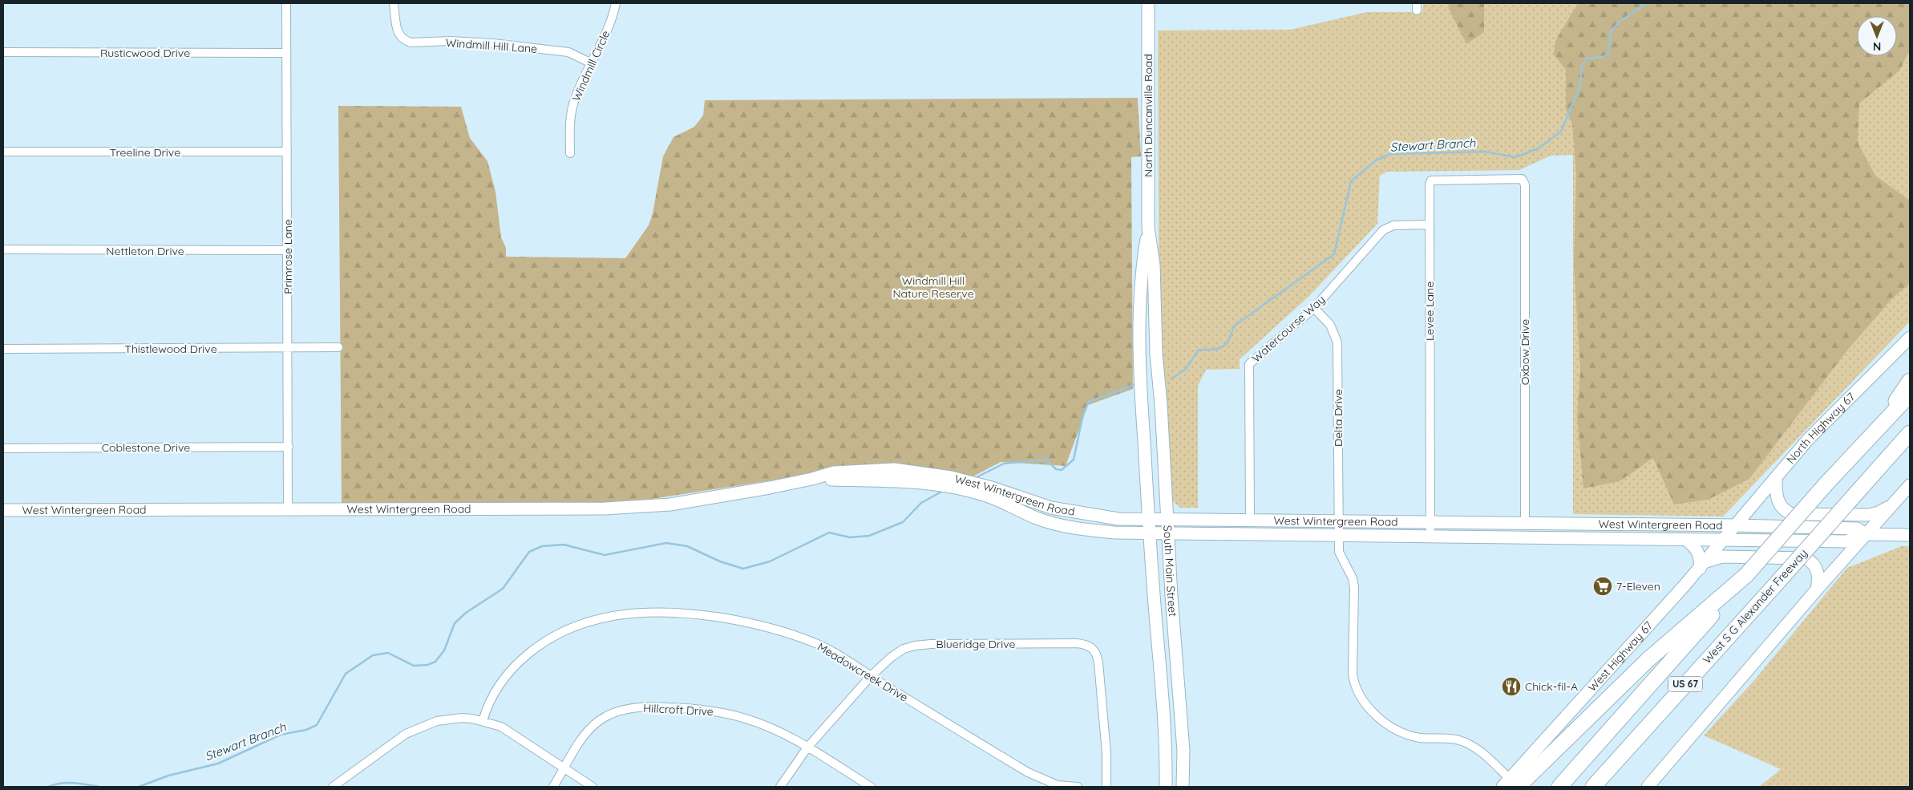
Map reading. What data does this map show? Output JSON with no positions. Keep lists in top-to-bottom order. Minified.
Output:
{"streets":{"highway":["West S G Alexander Freeway","US 67"],"main road":["North Duncanville Road","North Highway 67","West Wintergreen Road","South Main Street","West Highway 67"],"street":["Windmill Hill Lane","Rusticwood Drive","Windmill Circle","Treeline Drive","Nettleton Drive","Primrose Lane","Levee Lane","Watercourse Way","Thistlewood Drive","Oxbow Drive","Delta Drive","Coblestone Drive","Blueridge Drive","Meadowcreek Drive","Hillcroft Drive"]},"crossings":[["Windmill Hill Lane","Windmill Circle"],["Rusticwood Drive","Primrose Lane"],["North Duncanville Road","South Main Street"],["Treeline Drive","Primrose Lane"],["Nettleton Drive","Primrose Lane"],["Primrose Lane","Thistlewood Drive"],["Primrose Lane","Coblestone Drive"],["Primrose Lane","West Wintergreen Road"],["Levee Lane","Watercourse Way"],["Levee Lane","Oxbow Drive"],["Levee Lane","West Wintergreen Road"],["Watercourse Way","Delta Drive"],["Watercourse Way","West Wintergreen Road"],["Oxbow Drive","West Wintergreen Road"],["Delta Drive","West Wintergreen Road"],["Delta Drive","West Highway 67"],["North Highway 67","West Wintergreen Road"],["North Highway 67","West Highway 67"],["West Wintergreen Road","South Main Street"],["West Wintergreen Road","West Highway 67"],["West S G Alexander Freeway","US 67"],["Blueridge Drive","Meadowcreek Drive"],["Blueridge Drive","Hillcroft Drive"]],"water":["Stewart Branch"],"parks":["Windmill Hill Nature Reserve"],"places":{"supermarket":["7-Eleven"],"restaurant":["Chick-fil-A"]},"north":"bottom"}
